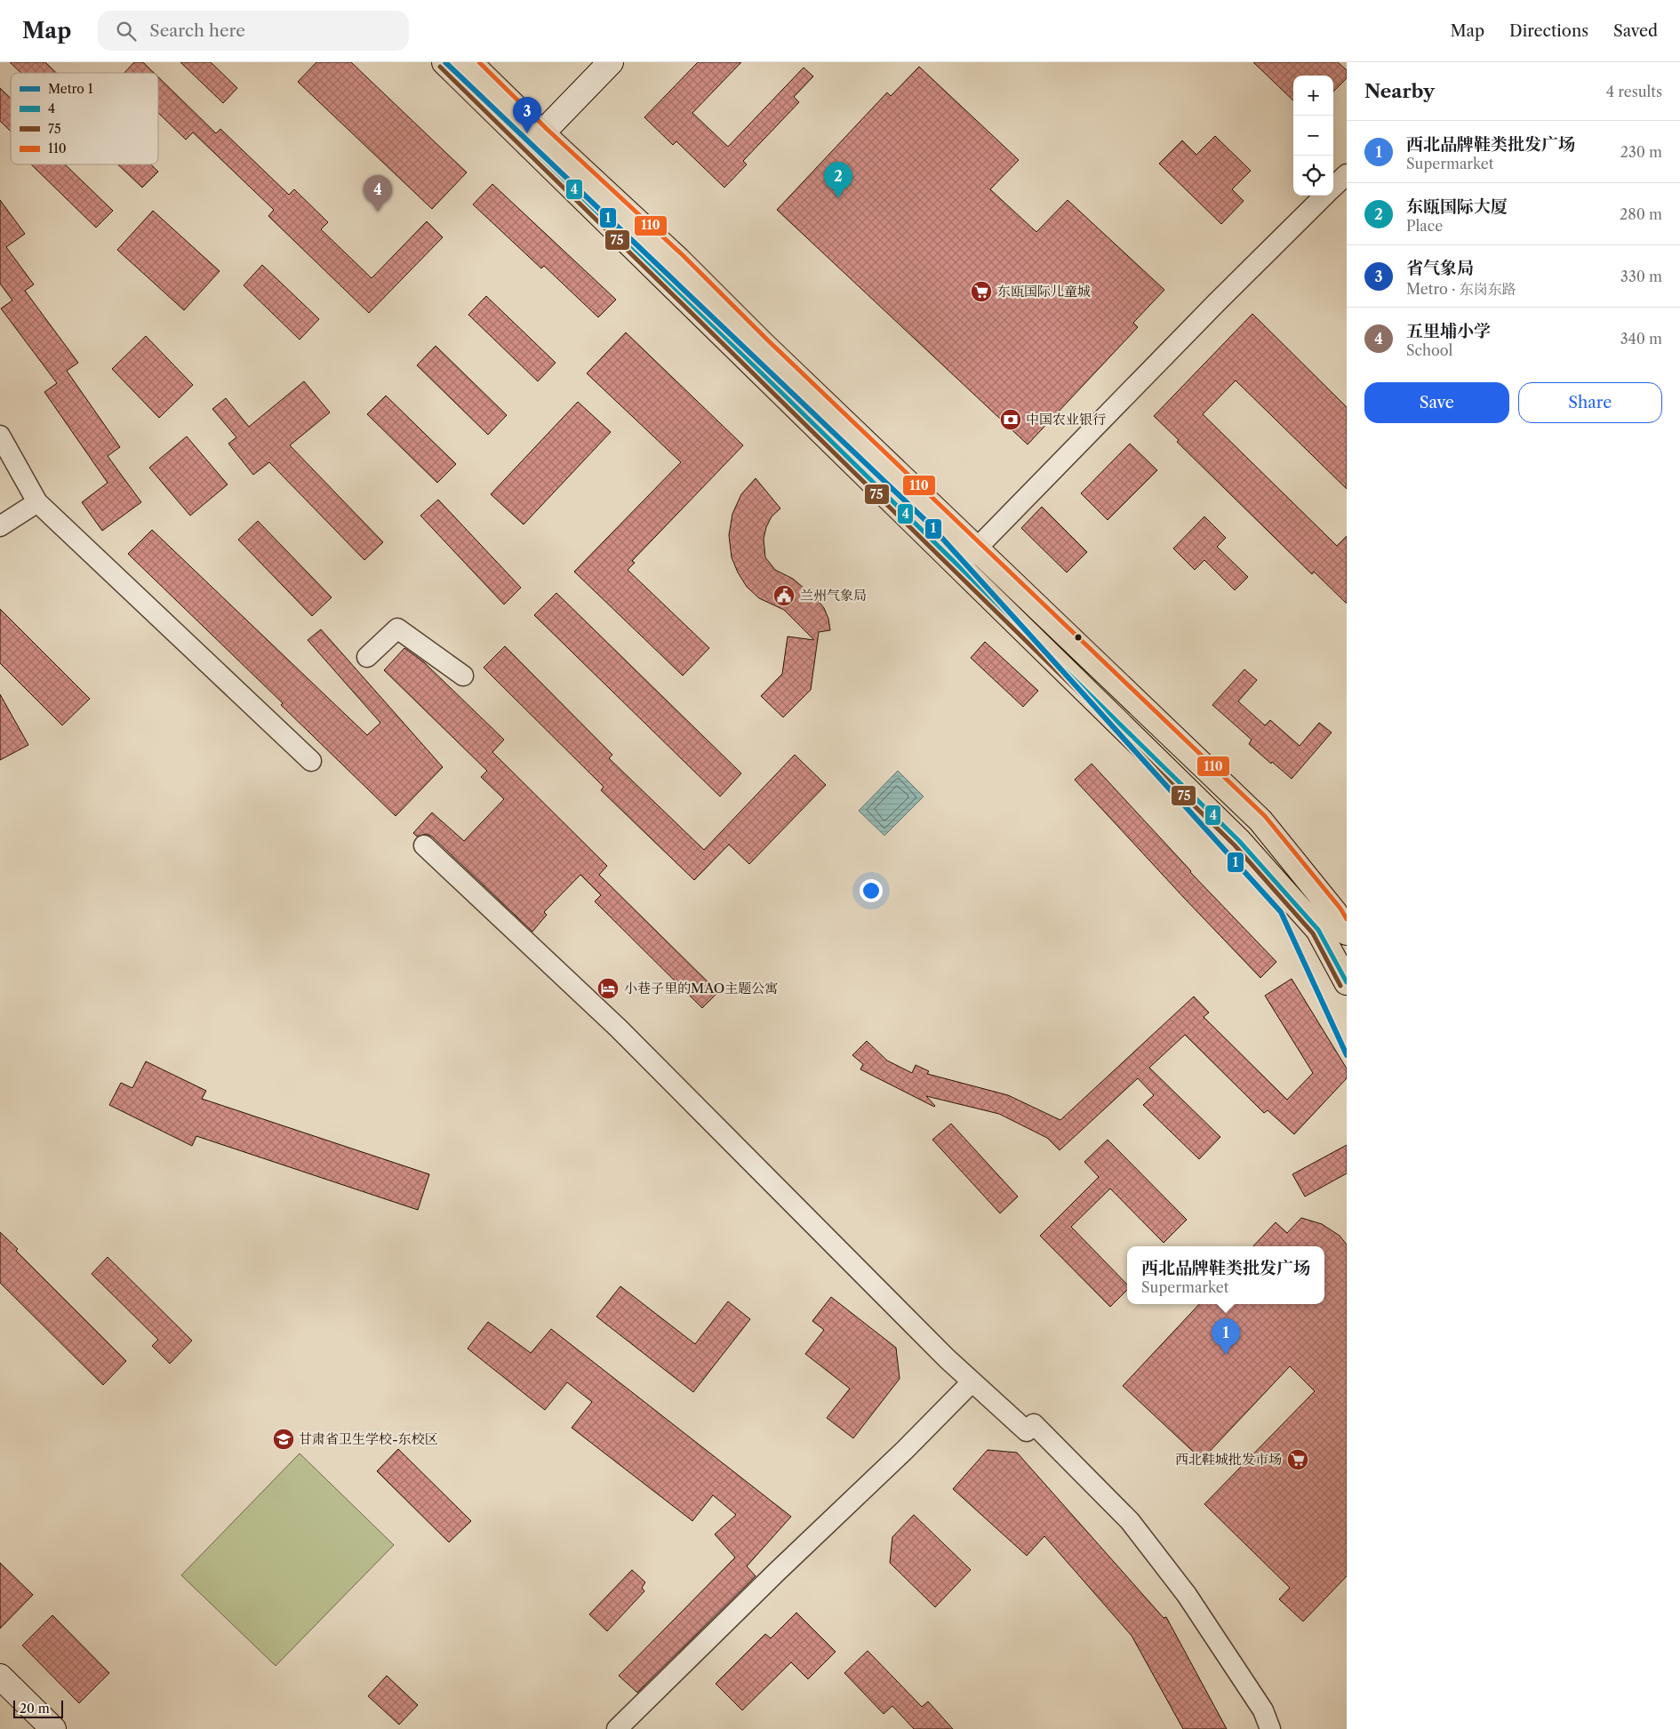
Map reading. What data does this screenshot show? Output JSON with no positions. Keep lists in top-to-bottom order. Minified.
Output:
{"places":{"supermarket":["东瓯国际儿童城","西北鞋城批发市场"],"bank":["中国农业银行"],"public building":["兰州气象局"],"hotel":["小巷子里的MAO主题公寓"],"school or university":["甘肃省卫生学校-东校区"]},"lines":["metro line 1","transit line 4","transit line 110","transit line 75"],"legend":["Metro 1","4","75","110"],"scale_bar":"20 m","page":{"header":"Map","search":"Search here","nav":["Map","Directions","Saved"],"heading":["Nearby","4 results"],"map_buttons":["+","−"],"pins":["3","2","4","1"],"list":[{"mark":"1","name":"西北品牌鞋类批发广场","note":"Supermarket","value":"230 m"},{"mark":"2","name":"东瓯国际大厦","note":"Place","value":"280 m"},{"mark":"3","name":"省气象局","note":"Metro · 东岗东路","value":"330 m"},{"mark":"4","name":"五里埔小学","note":"School","value":"340 m"}],"buttons":["Save","Share"],"popup":["西北品牌鞋类批发广场","Supermarket"],"scale":"20 m"}}
